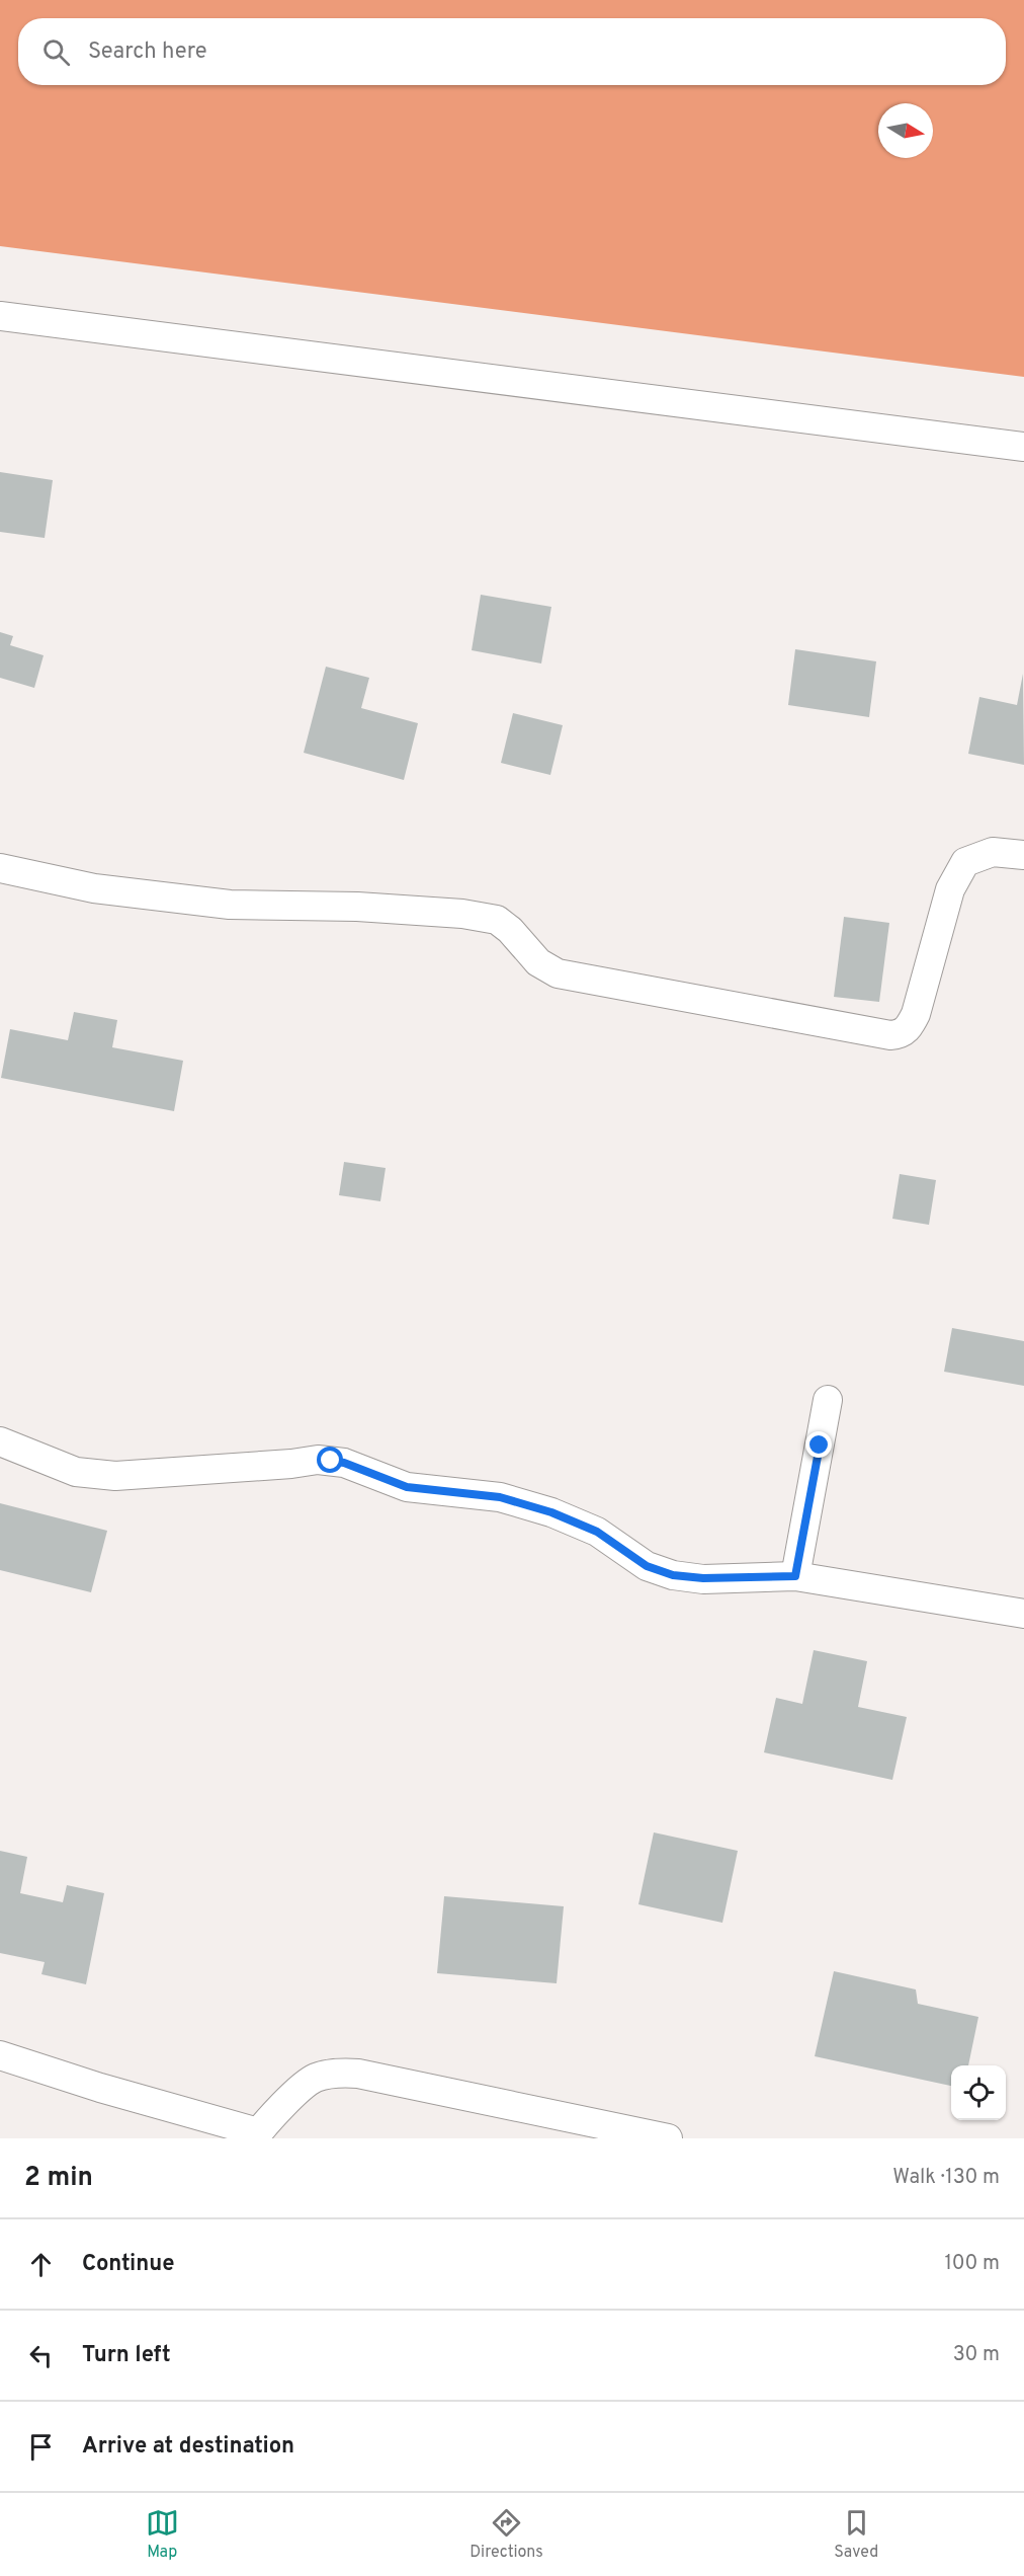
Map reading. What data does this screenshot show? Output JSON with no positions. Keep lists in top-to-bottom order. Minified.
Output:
{"north":"right","page":{"search":"Search here","heading":["2 min","Walk · 130 m"],"list":[["Continue","100 m"],["Turn left","30 m"],"Arrive at destination"],"nav":["Map","Directions","Saved"]}}
